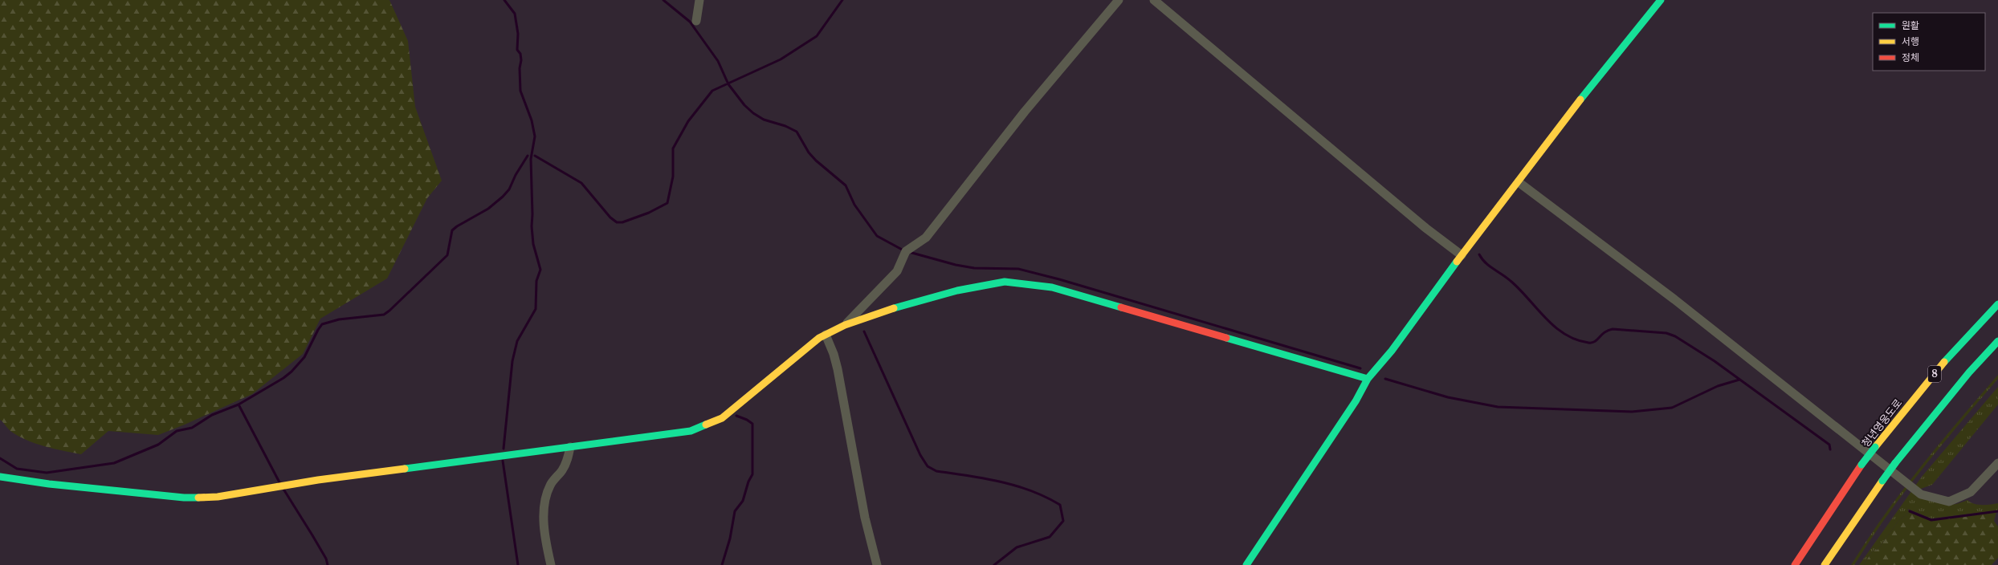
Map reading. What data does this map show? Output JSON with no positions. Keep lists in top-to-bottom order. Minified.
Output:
{"streets":{"main road":["8","청년영웅도로"]},"legend":["원활","서행","정체"]}
